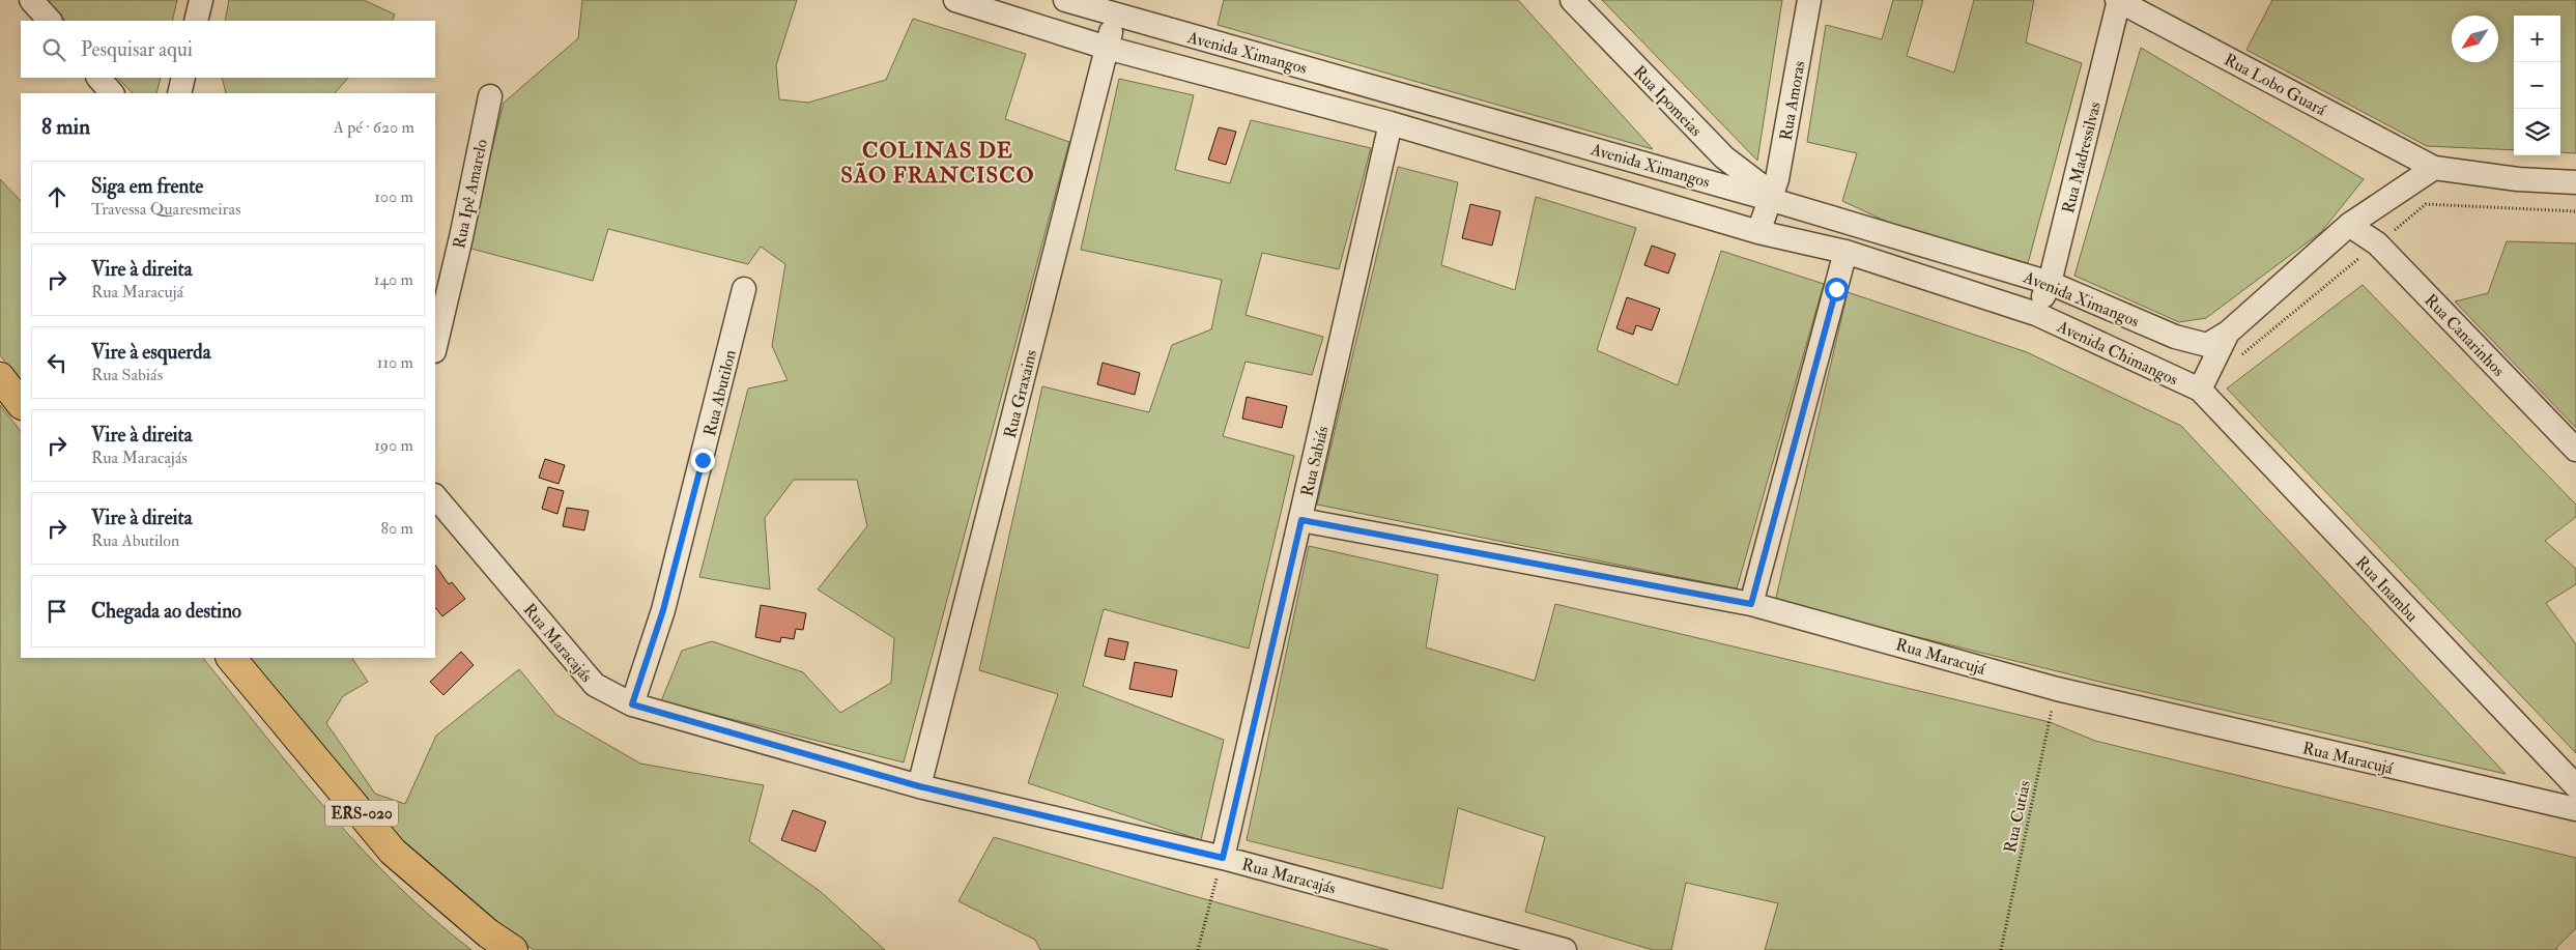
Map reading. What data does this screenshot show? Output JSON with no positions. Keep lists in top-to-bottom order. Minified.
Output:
{"streets":{"main road":["ERS-020"],"street":["Avenida Ximangos","Rua Lobo Guará","Rua Ipomeias","Rua Amoras","Rua Madressilvas","Rua Ipê Amarelo","Rua Canarinhos","Avenida Chimangos","Rua Abutilon","Rua Graxains","Rua Sabiás","Rua Inambu","Rua Maracajás","Rua Maracujá"],"path":["Rua Cutias"]},"crossings":[["Avenida Ximangos","Rua Lobo Guará"],["Avenida Ximangos","Rua Ipomeias"],["Avenida Ximangos","Rua Amoras"],["Avenida Ximangos","Rua Madressilvas"],["Avenida Ximangos","Rua Canarinhos"],["Avenida Ximangos","Avenida Chimangos"],["Avenida Ximangos","Rua Graxains"],["Avenida Ximangos","Rua Sabiás"],["Avenida Ximangos","Rua Inambu"],["Rua Lobo Guará","Rua Madressilvas"],["Rua Ipomeias","Rua Amoras"],["Rua Madressilvas","Avenida Chimangos"],["Avenida Chimangos","Rua Inambu"],["Rua Abutilon","Rua Maracajás"],["Rua Graxains","Rua Maracajás"],["Rua Sabiás","Rua Maracajás"],["Rua Sabiás","Rua Maracujá"],["Rua Maracujá","Rua Cutias"]],"districts":["COLINAS DE SÃO FRANCISCO"],"north":"bottom left","page":{"map_buttons":["+","−"],"search":"Pesquisar aqui","heading":["8 min","A pé · 620 m"],"list":[["Siga em frente","Travessa Quaresmeiras","100 m"],["Vire à direita","Rua Maracujá","140 m"],["Vire à esquerda","Rua Sabiás","110 m"],["Vire à direita","Rua Maracajás","190 m"],["Vire à direita","Rua Abutilon","80 m"],"Chegada ao destino"]}}
